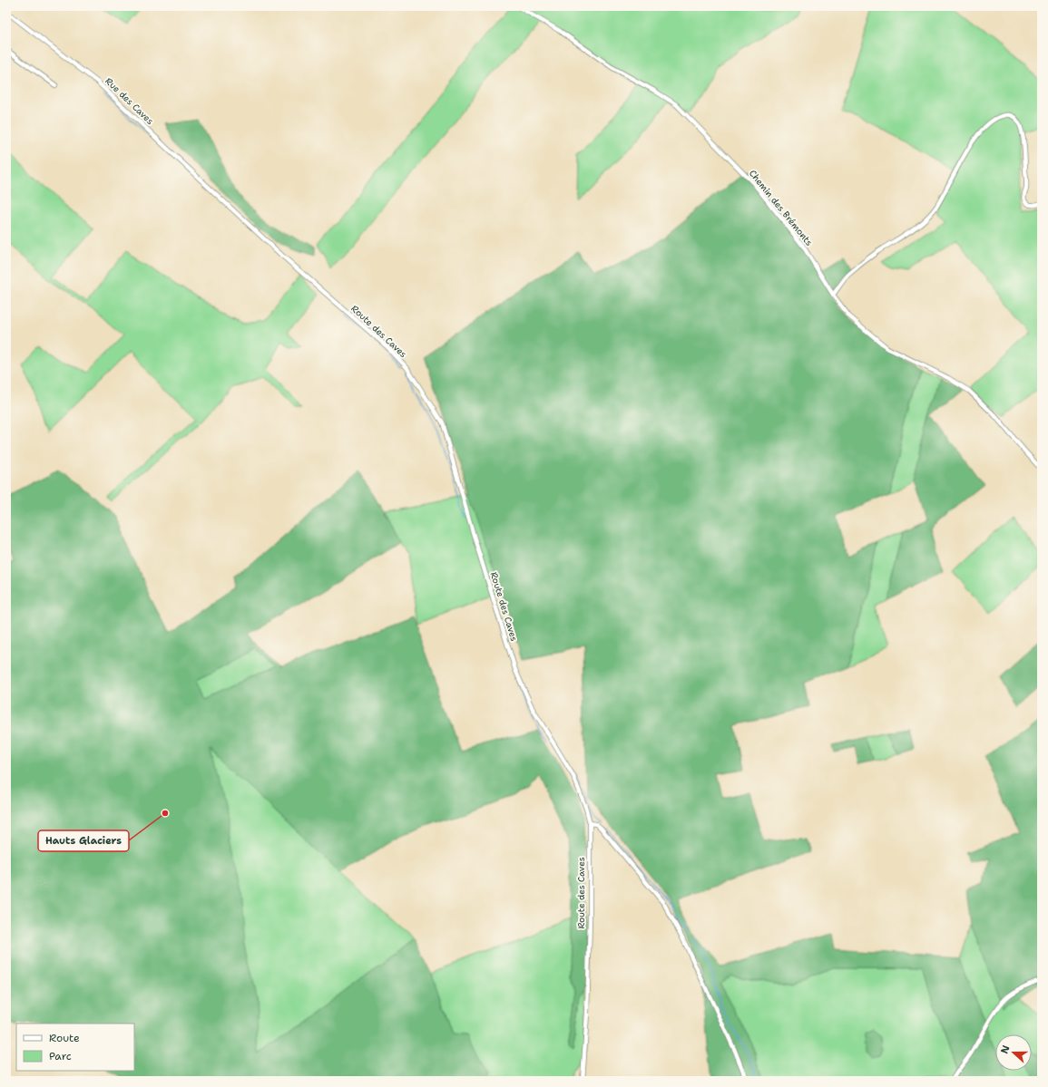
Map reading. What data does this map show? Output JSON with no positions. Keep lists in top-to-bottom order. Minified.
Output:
{"streets":{"street":["Rue des Caves","Chemin des Brémonts","Route des Caves"]},"crossings":[["Rue des Caves","Route des Caves"]],"places":["Hauts Glaciers"],"legend":["Route","Parc"],"north":"left"}
